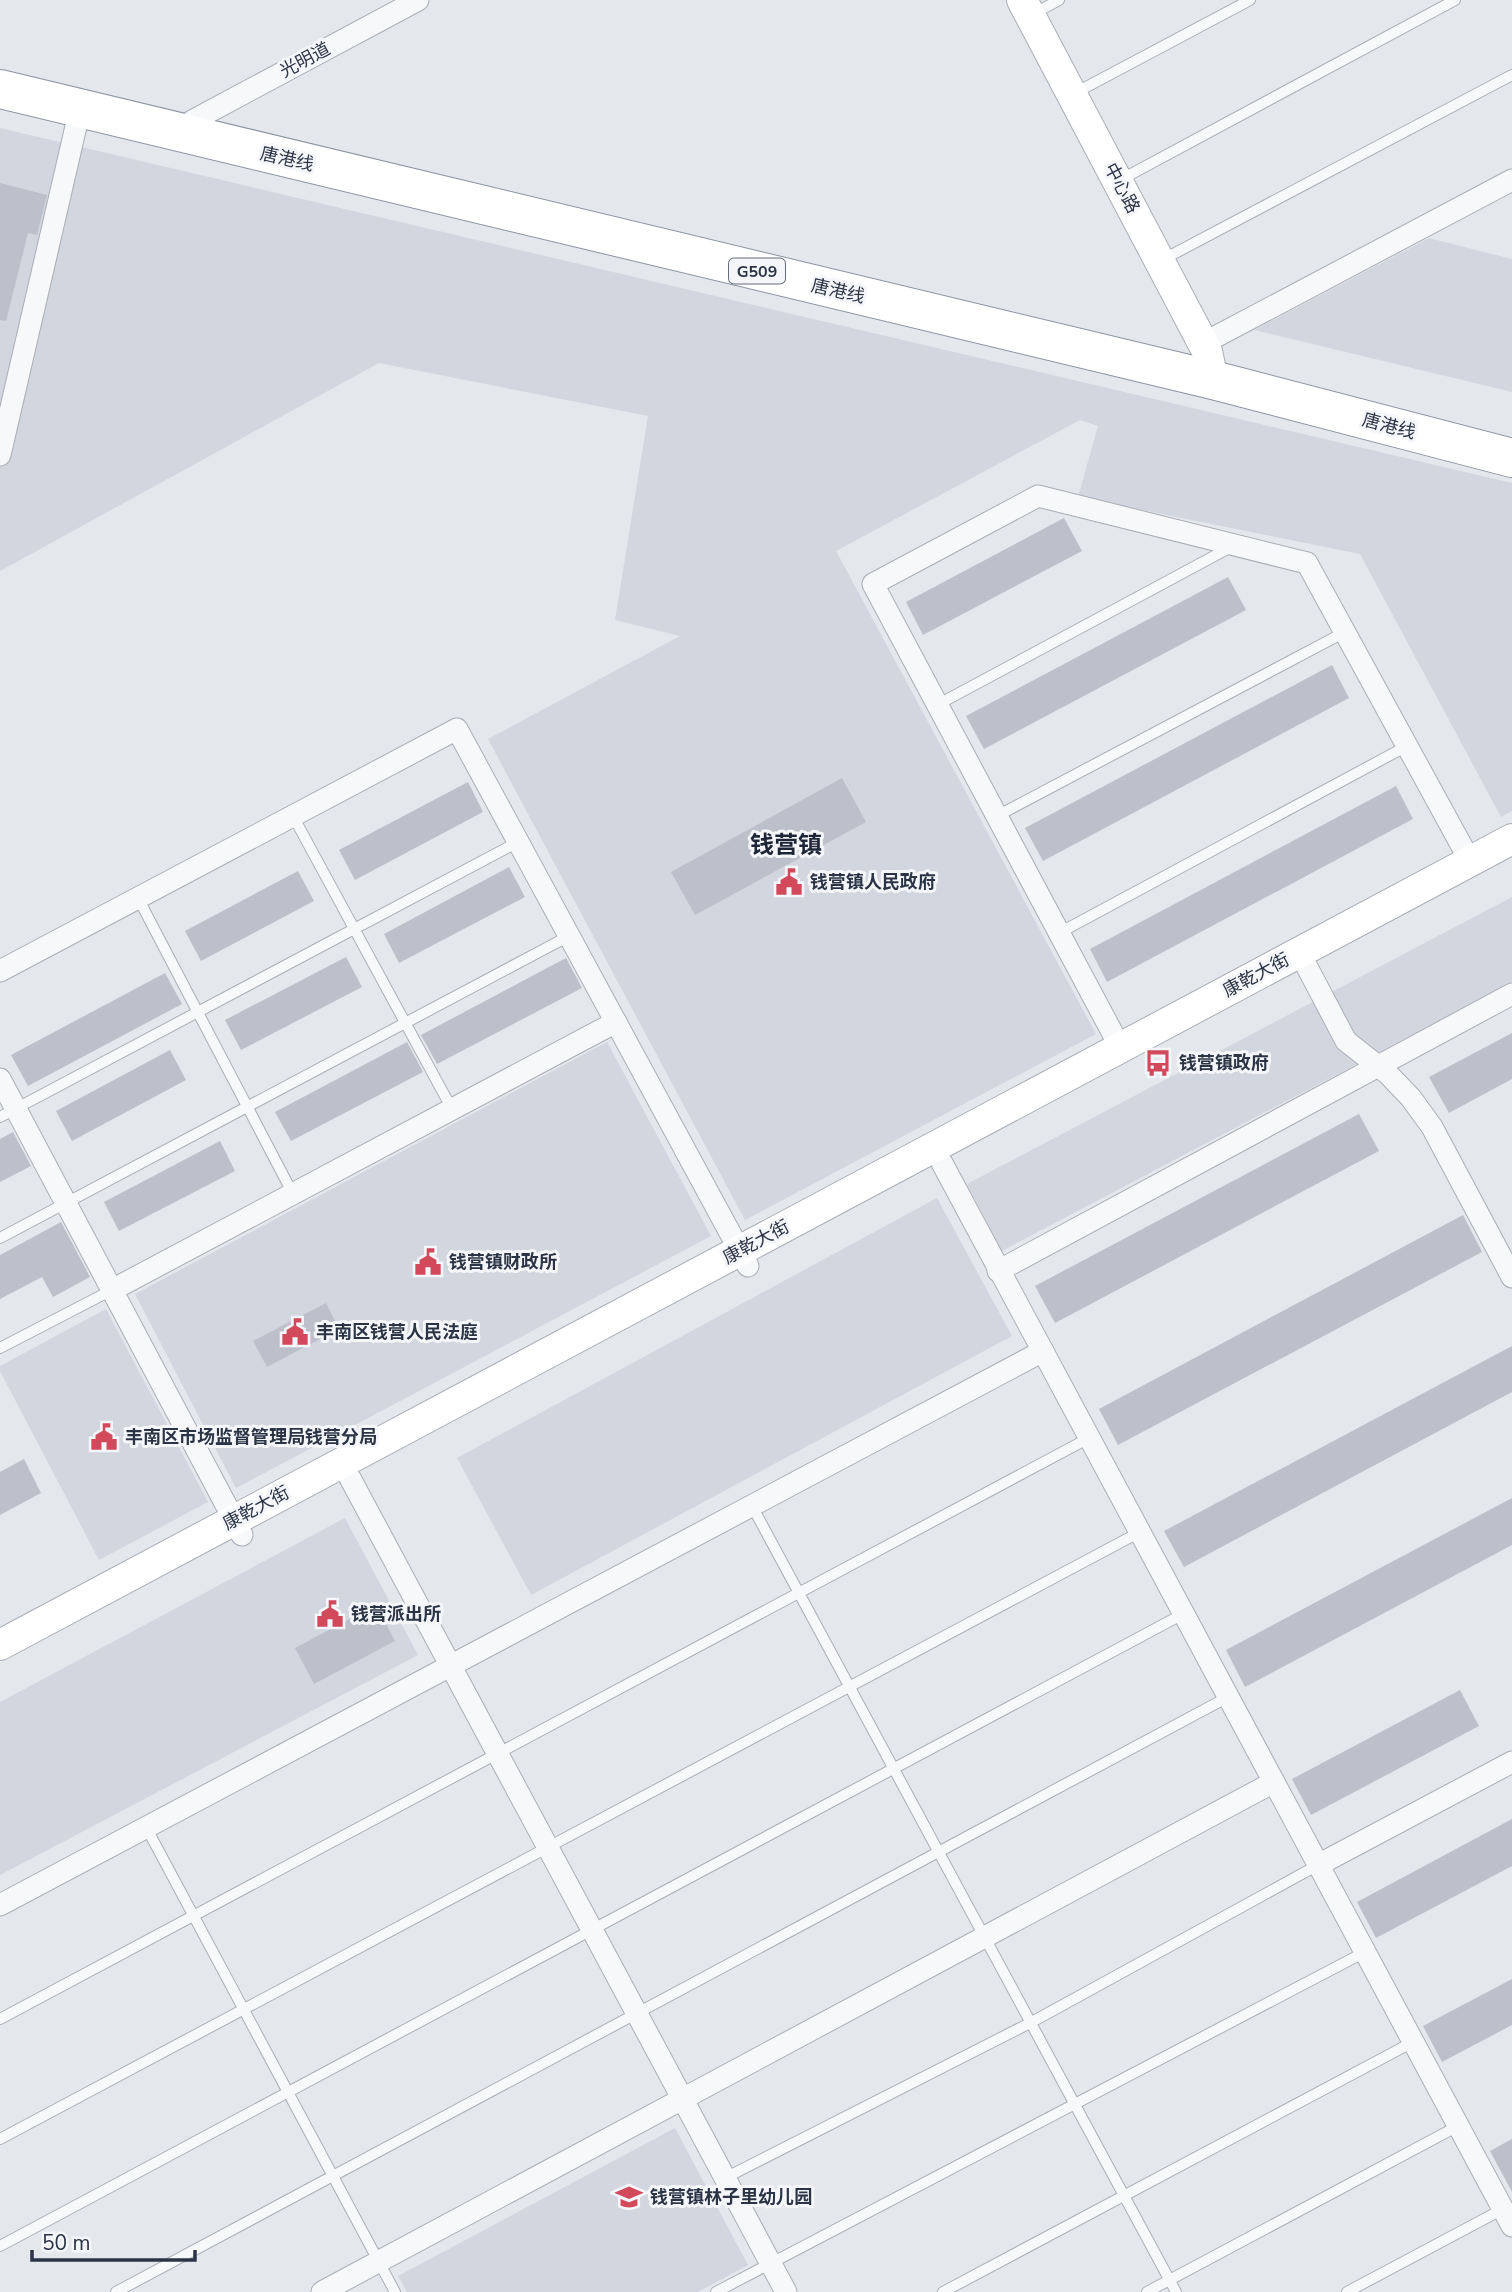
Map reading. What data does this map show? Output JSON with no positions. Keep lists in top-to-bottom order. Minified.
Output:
{"streets":{"highway":["唐港线","G509"],"street":["光明道","中心路","康乾大街"]},"crossings":[["光明道","唐港线"],["唐港线","中心路"]],"districts":["钱营镇"],"places":{"public building":["钱营镇人民政府","钱营镇财政所","丰南区钱营人民法庭","丰南区市场监督管理局钱营分局","钱营派出所"],"bus stop":["钱营镇政府"],"school or university":["钱营镇林子里幼儿园"]},"scale_bar":"50 m"}
